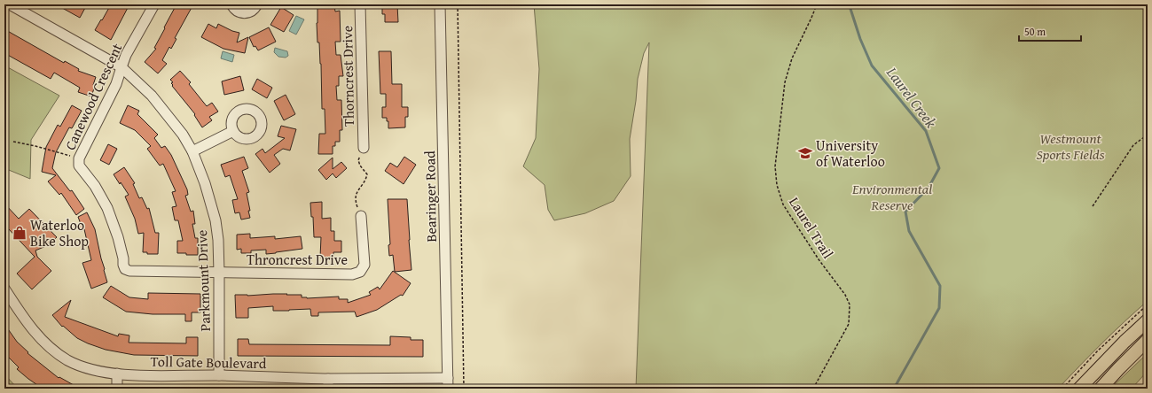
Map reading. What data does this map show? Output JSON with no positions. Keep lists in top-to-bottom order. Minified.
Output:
{"streets":{"street":["Thorncrest Drive","Canewood Crescent","Bearinger Road","Throncrest Drive","Parkmount Drive","Toll Gate Boulevard"],"path":["Laurel Trail"]},"crossings":[["Canewood Crescent","Throncrest Drive"],["Canewood Crescent","Parkmount Drive"],["Bearinger Road","Toll Gate Boulevard"],["Throncrest Drive","Parkmount Drive"],["Parkmount Drive","Toll Gate Boulevard"]],"water":["Laurel Creek"],"parks":["Westmount Sports Fields","Environmental Reserve"],"places":{"school or university":["University of Waterloo"],"shop":["Waterloo Bike Shop"]},"scale_bar":"50 m"}
